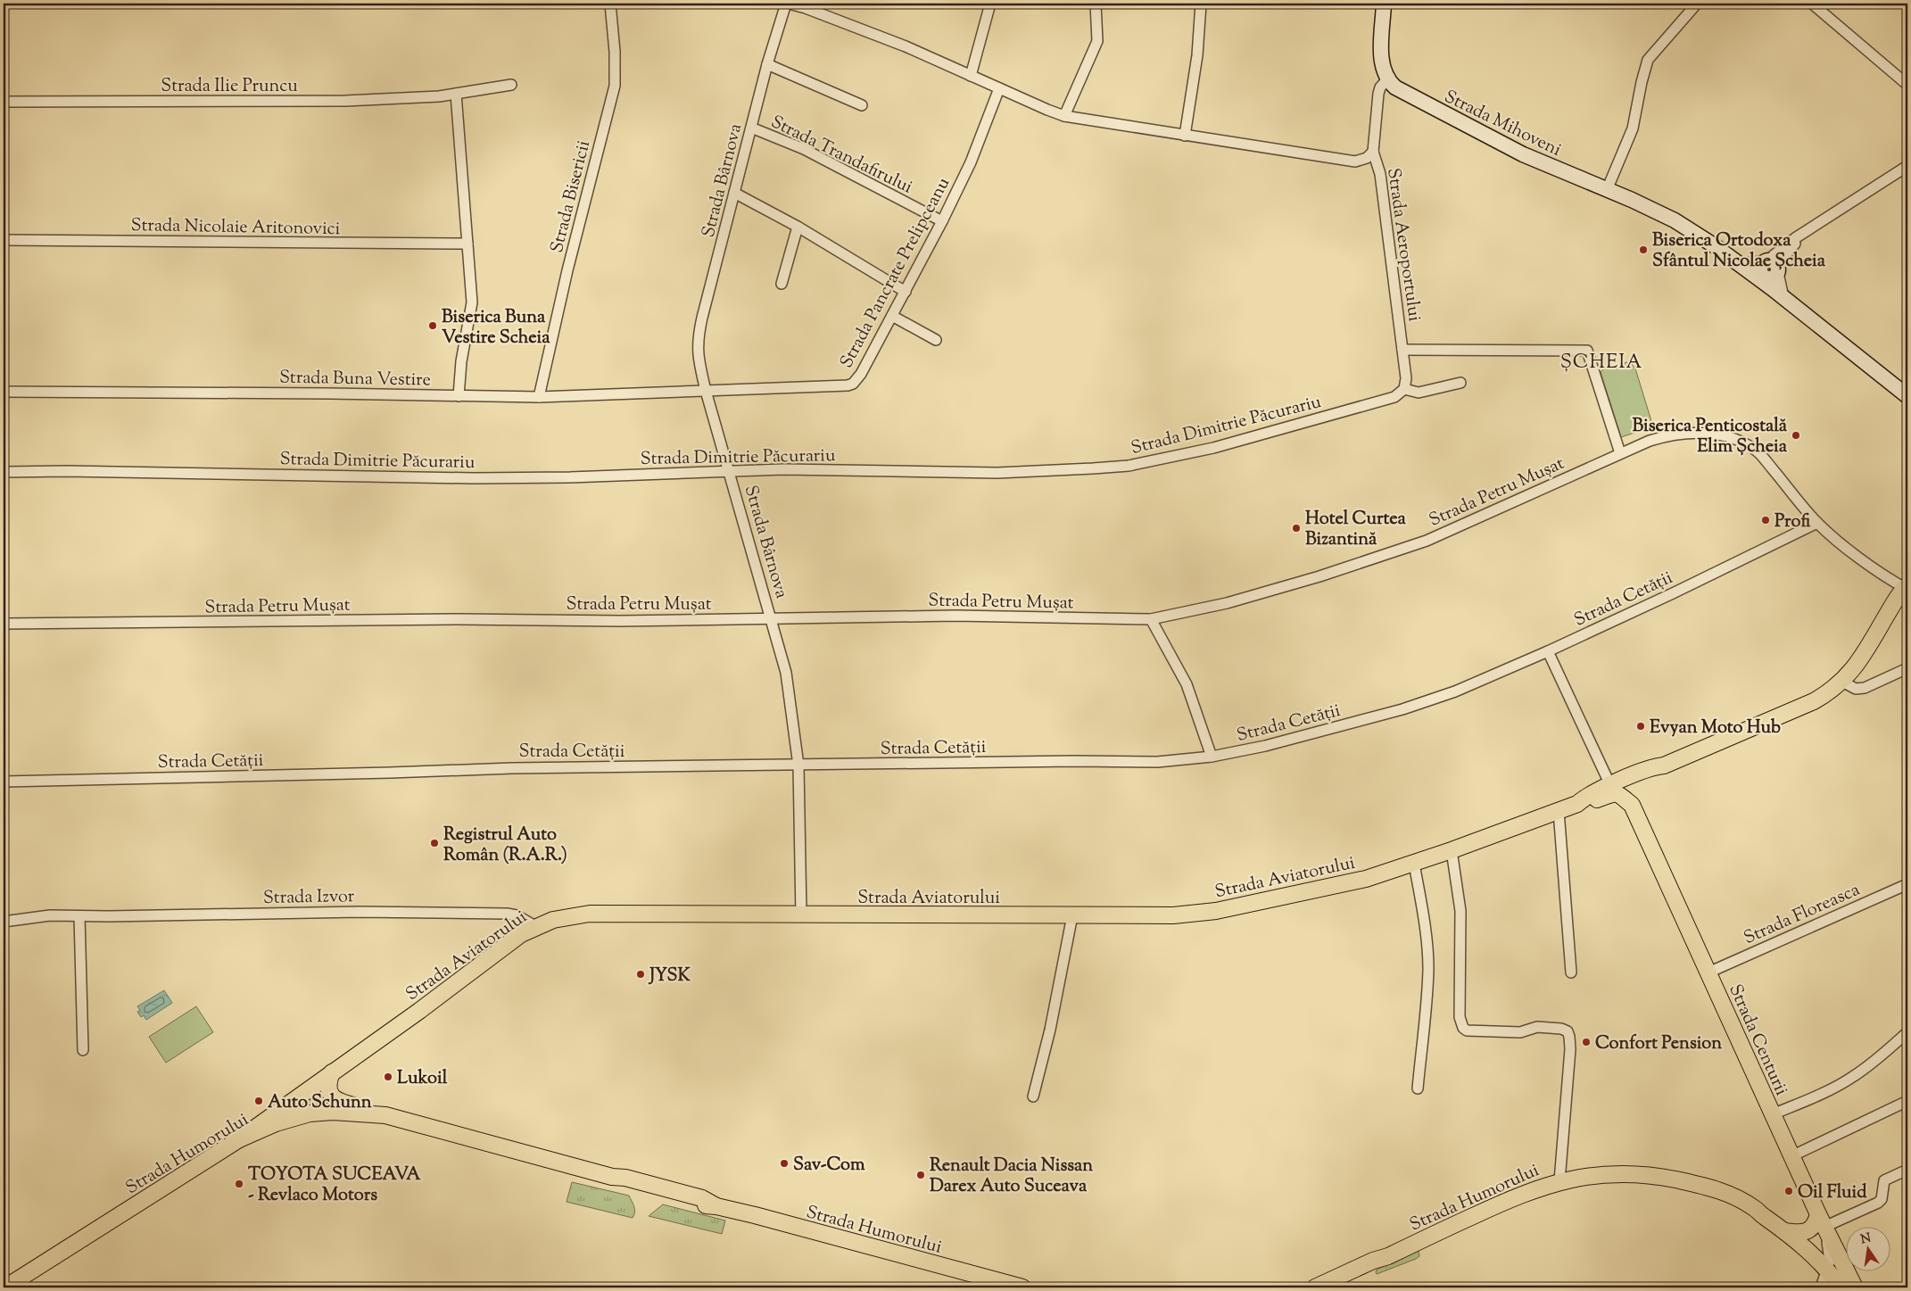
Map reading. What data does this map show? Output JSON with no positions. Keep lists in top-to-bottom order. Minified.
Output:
{"streets":{"main road":["Strada Mihoveni","Strada Aviatorului","Strada Centurii","Strada Humorului"],"street":["Strada Ilie Pruncu","Strada Trandafirului","Strada Bârnova","Strada Bisericii","Strada Nicolaie Aritonovici","Strada Aeroportului","Strada Pancrate Prelipceanu","Strada Buna Vestire","Strada Dimitrie Păcurariu","Strada Petru Mușat","Strada Cetății","Strada Izvor","Strada Floreasca"]},"crossings":[["Strada Trandafirului","Strada Bârnova"],["Strada Trandafirului","Strada Pancrate Prelipceanu"],["Strada Bârnova","Strada Aeroportului"],["Strada Bârnova","Strada Pancrate Prelipceanu"],["Strada Bârnova","Strada Buna Vestire"],["Strada Bârnova","Strada Dimitrie Păcurariu"],["Strada Bârnova","Strada Petru Mușat"],["Strada Bârnova","Strada Cetății"],["Strada Bârnova","Strada Aviatorului"],["Strada Bisericii","Strada Buna Vestire"],["Strada Aeroportului","Strada Pancrate Prelipceanu"],["Strada Aeroportului","Strada Dimitrie Păcurariu"],["Strada Pancrate Prelipceanu","Strada Buna Vestire"],["Strada Petru Mușat","Strada Cetății"],["Strada Aviatorului","Strada Izvor"],["Strada Aviatorului","Strada Humorului"],["Strada Floreasca","Strada Centurii"]],"districts":["ȘCHEIA"],"places":["Biserica Ortodoxa Sfântul Nicolae Șcheia","Biserica Buna Vestire Scheia","Biserica Penticostală Elim Șcheia","Profi","Hotel Curtea Bizantină","Evyan Moto Hub","Registrul Auto Român (R.A.R.)","JYSK","Confort Pension","Lukoil","Auto Schunn","Sav-Com","Renault Dacia Nissan Darex Auto Suceava","TOYOTA SUCEAVA - Revlaco Motors","Oil Fluid"],"north":"top"}
